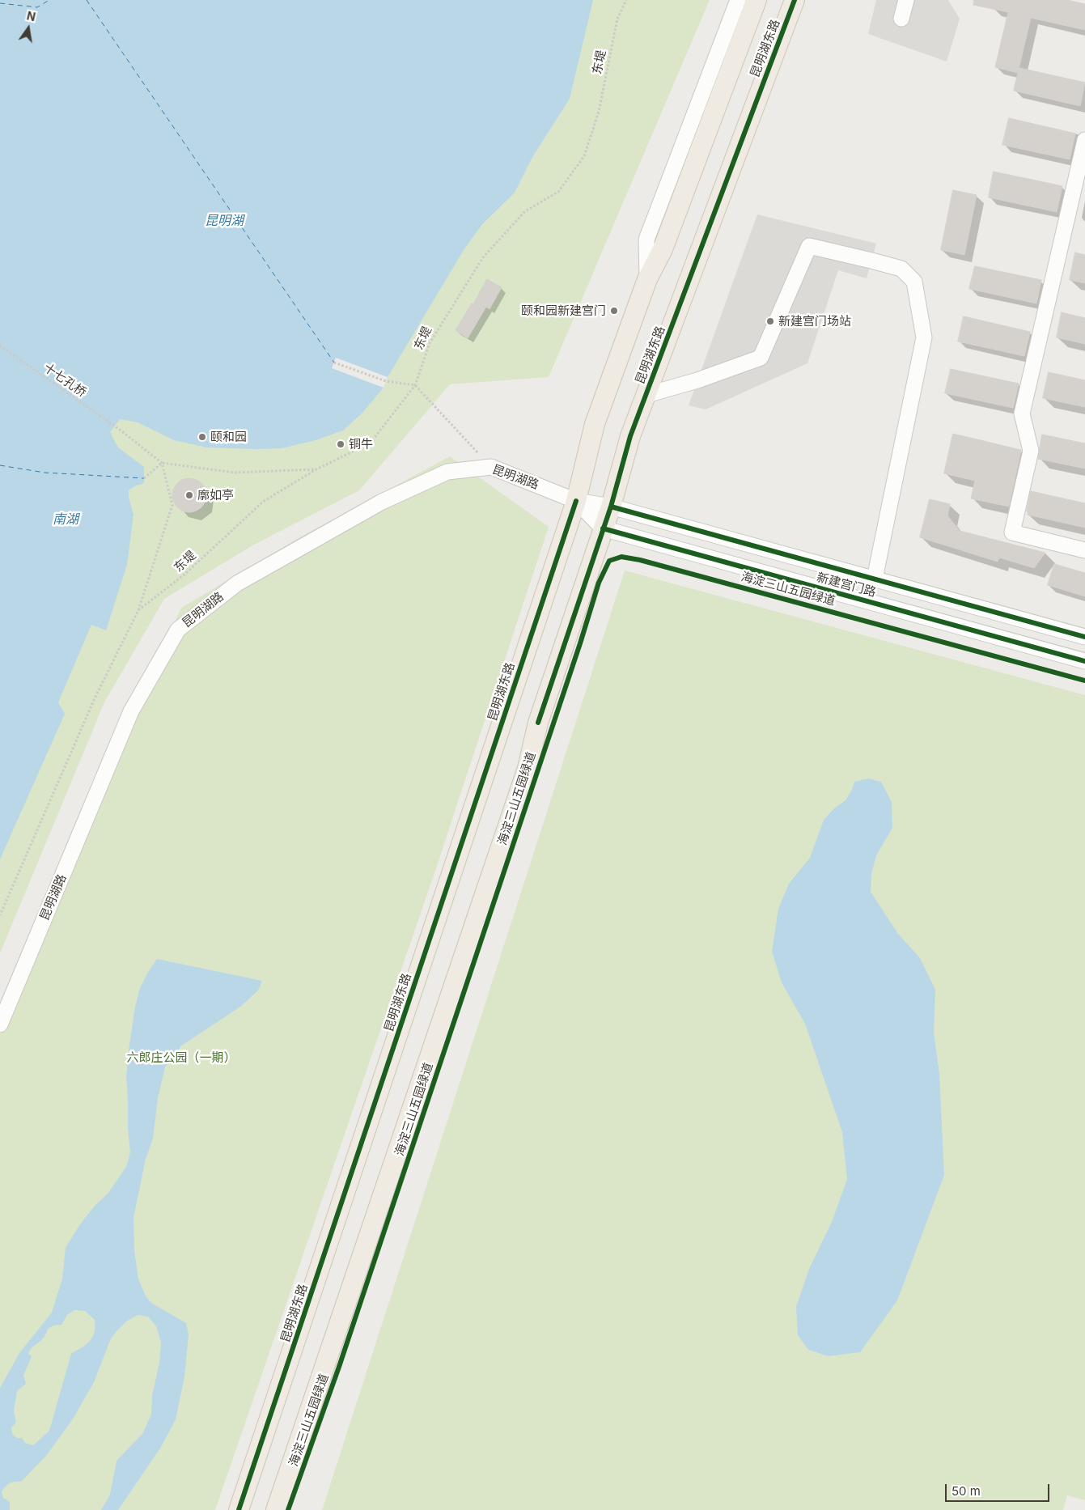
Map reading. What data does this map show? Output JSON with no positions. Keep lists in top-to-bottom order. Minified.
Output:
{"streets":{"main road":["昆明湖东路"],"street":["昆明湖路","新建宫门路"],"path":["东堤","十七孔桥"],"cycle path":["海淀三山五园绿道"]},"crossings":[["昆明湖东路","昆明湖路"],["昆明湖东路","新建宫门路"],["昆明湖路","新建宫门路"]],"water":["昆明湖","南湖"],"parks":["六郎庄公园（一期）"],"places":["颐和园新建宫门","新建宫门场站","颐和园","铜牛","廓如亭"],"scale_bar":"50 m","north":"top"}
